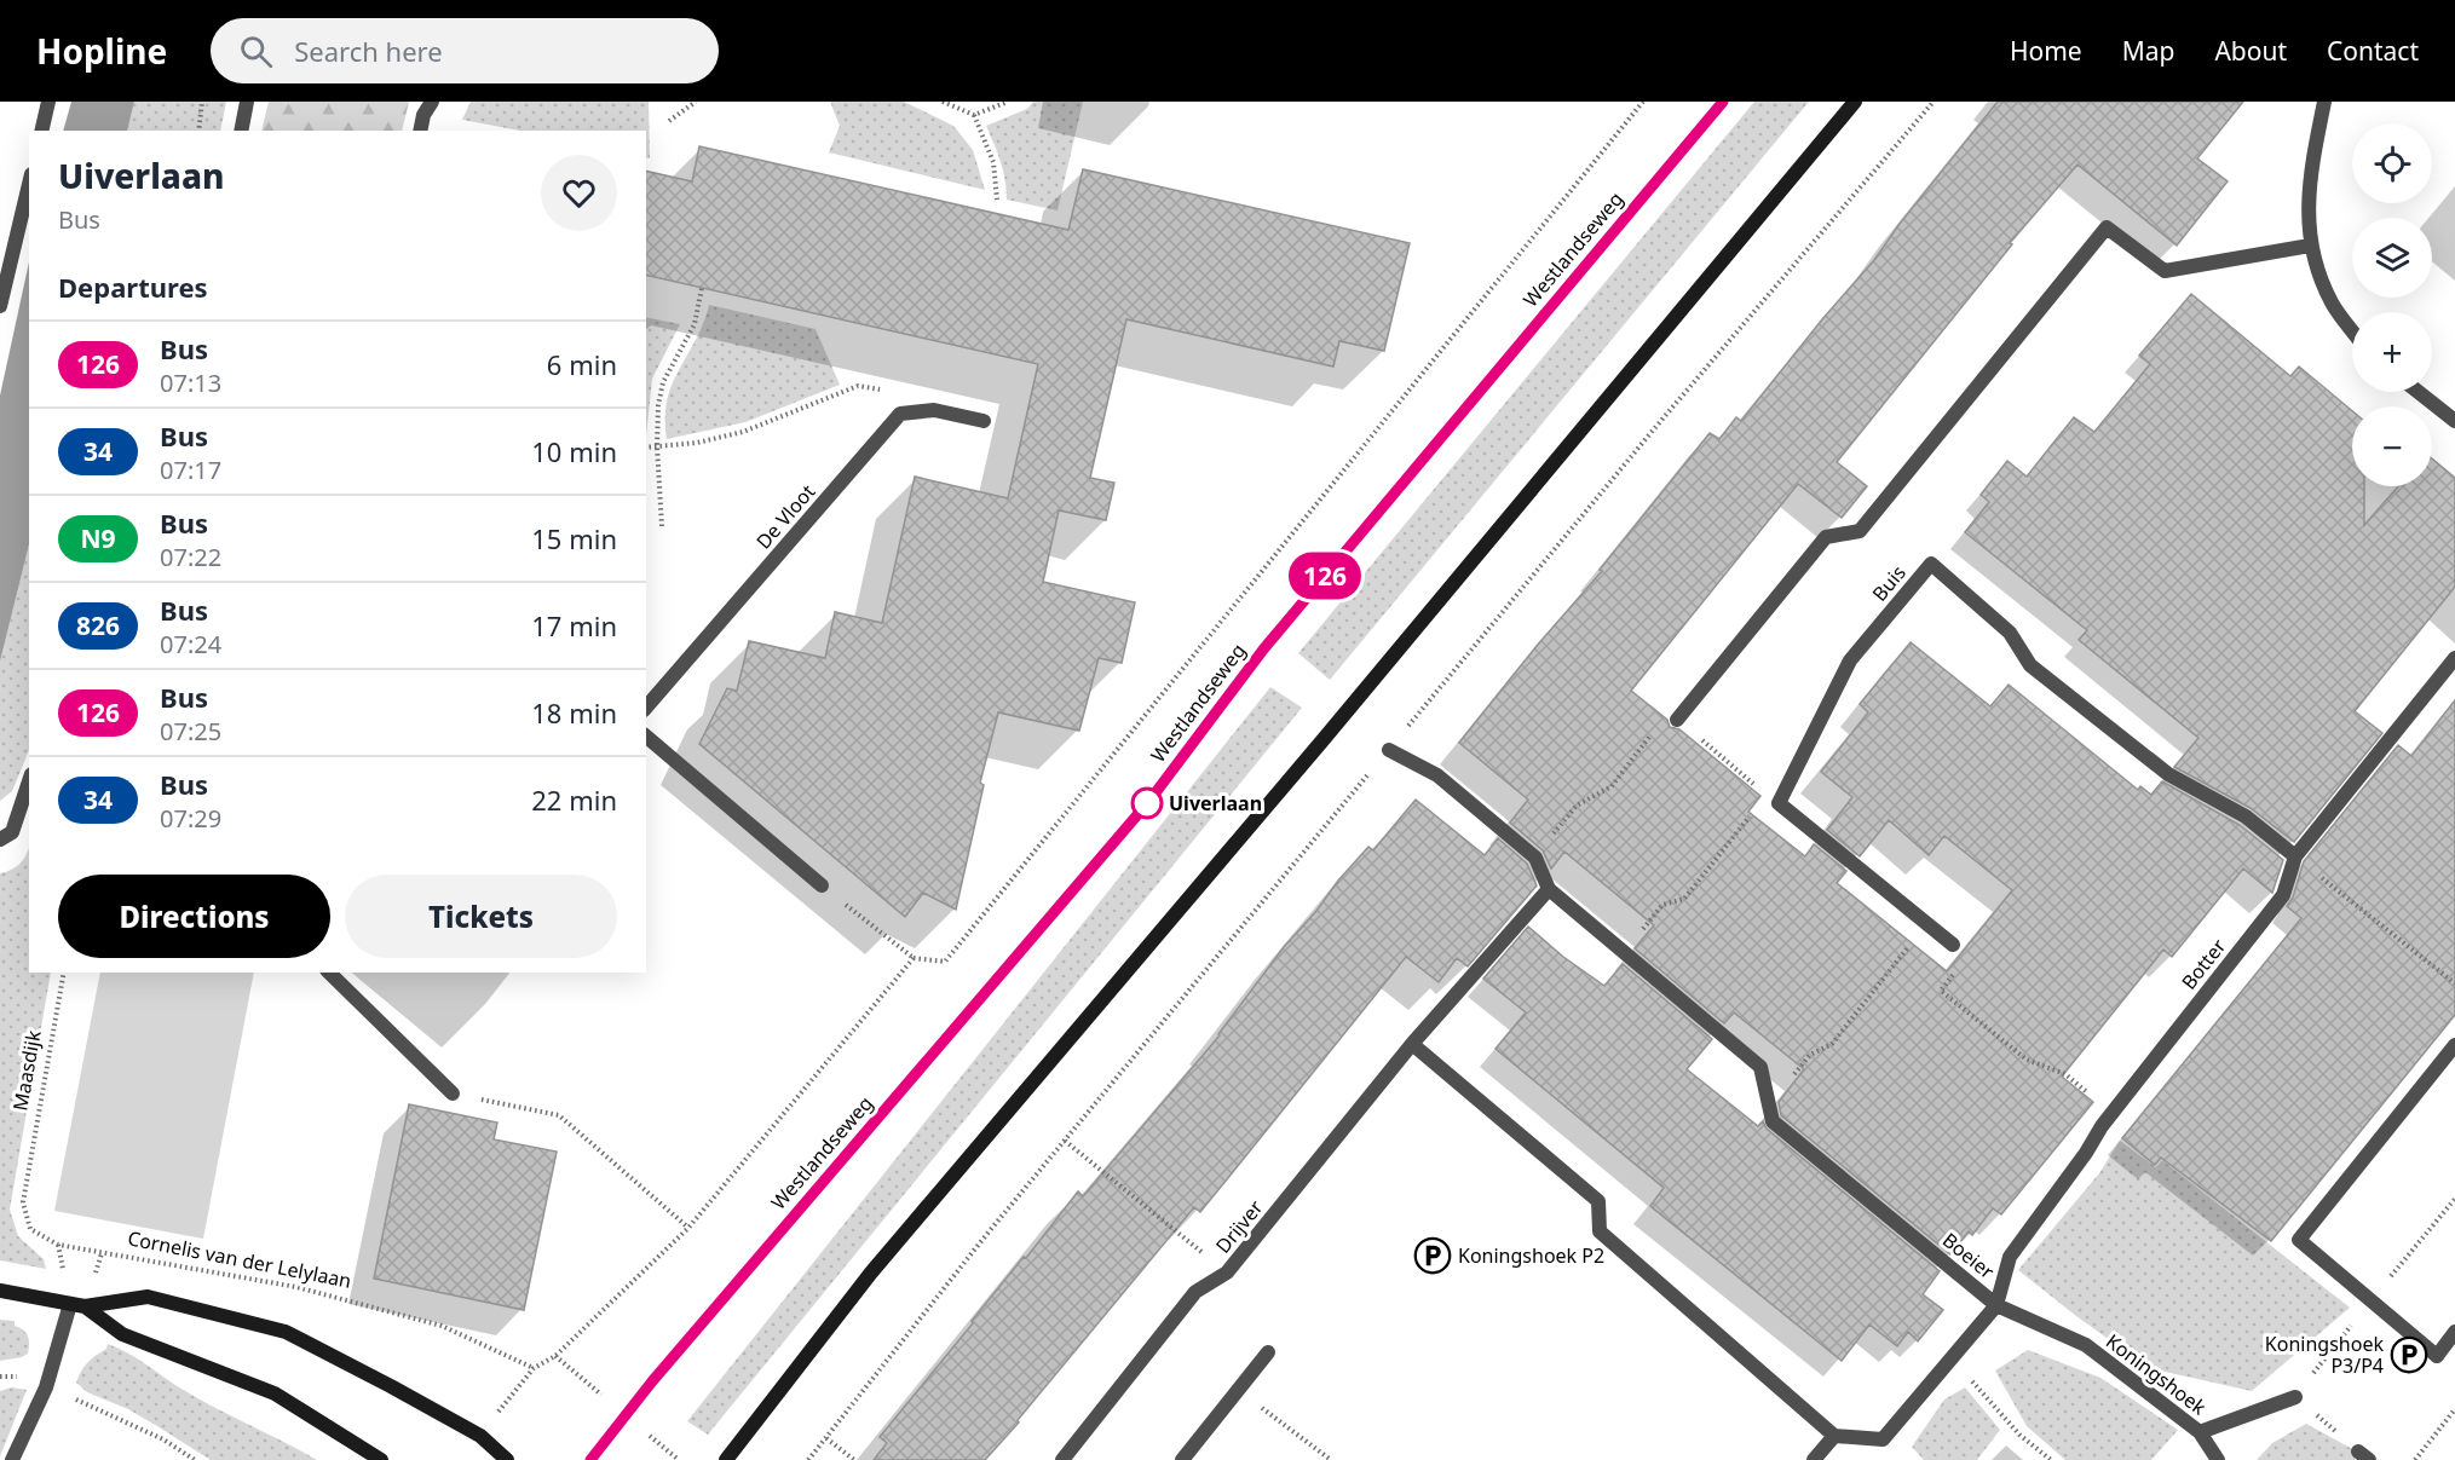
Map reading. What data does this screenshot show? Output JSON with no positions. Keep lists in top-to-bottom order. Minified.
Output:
{"streets":{"main road":["Westlandseweg"],"street":["De Vloot","Buis","Botter","Drijver","Boeier","Koningshoek"],"path":["Maasdijk","Cornelis van der Lelylaan"]},"crossings":[["Buis","Botter"],["Botter","Boeier"],["Botter","Koningshoek"],["Maasdijk","Cornelis van der Lelylaan"],["Boeier","Koningshoek"]],"places":{"other":["Uiverlaan"],"parking":["Koningshoek P2","Koningshoek P3/P4"]},"lines":["bus line 126"],"page":{"header":"Hopline","search":"Search here","nav":["Home","Map","About","Contact"],"on_map":"126","map_buttons":["+","−"],"heading":[["Uiverlaan","Bus"],"Departures"],"list":[{"mark":"126","name":"Bus","note":"07:13","value":"6 min"},{"mark":"34","name":"Bus","note":"07:17","value":"10 min"},{"mark":"N9","name":"Bus","note":"07:22","value":"15 min"},{"mark":"826","name":"Bus","note":"07:24","value":"17 min"},{"mark":"126","name":"Bus","note":"07:25","value":"18 min"},{"mark":"34","name":"Bus","note":"07:29","value":"22 min"}],"buttons":["Directions","Tickets"]}}
